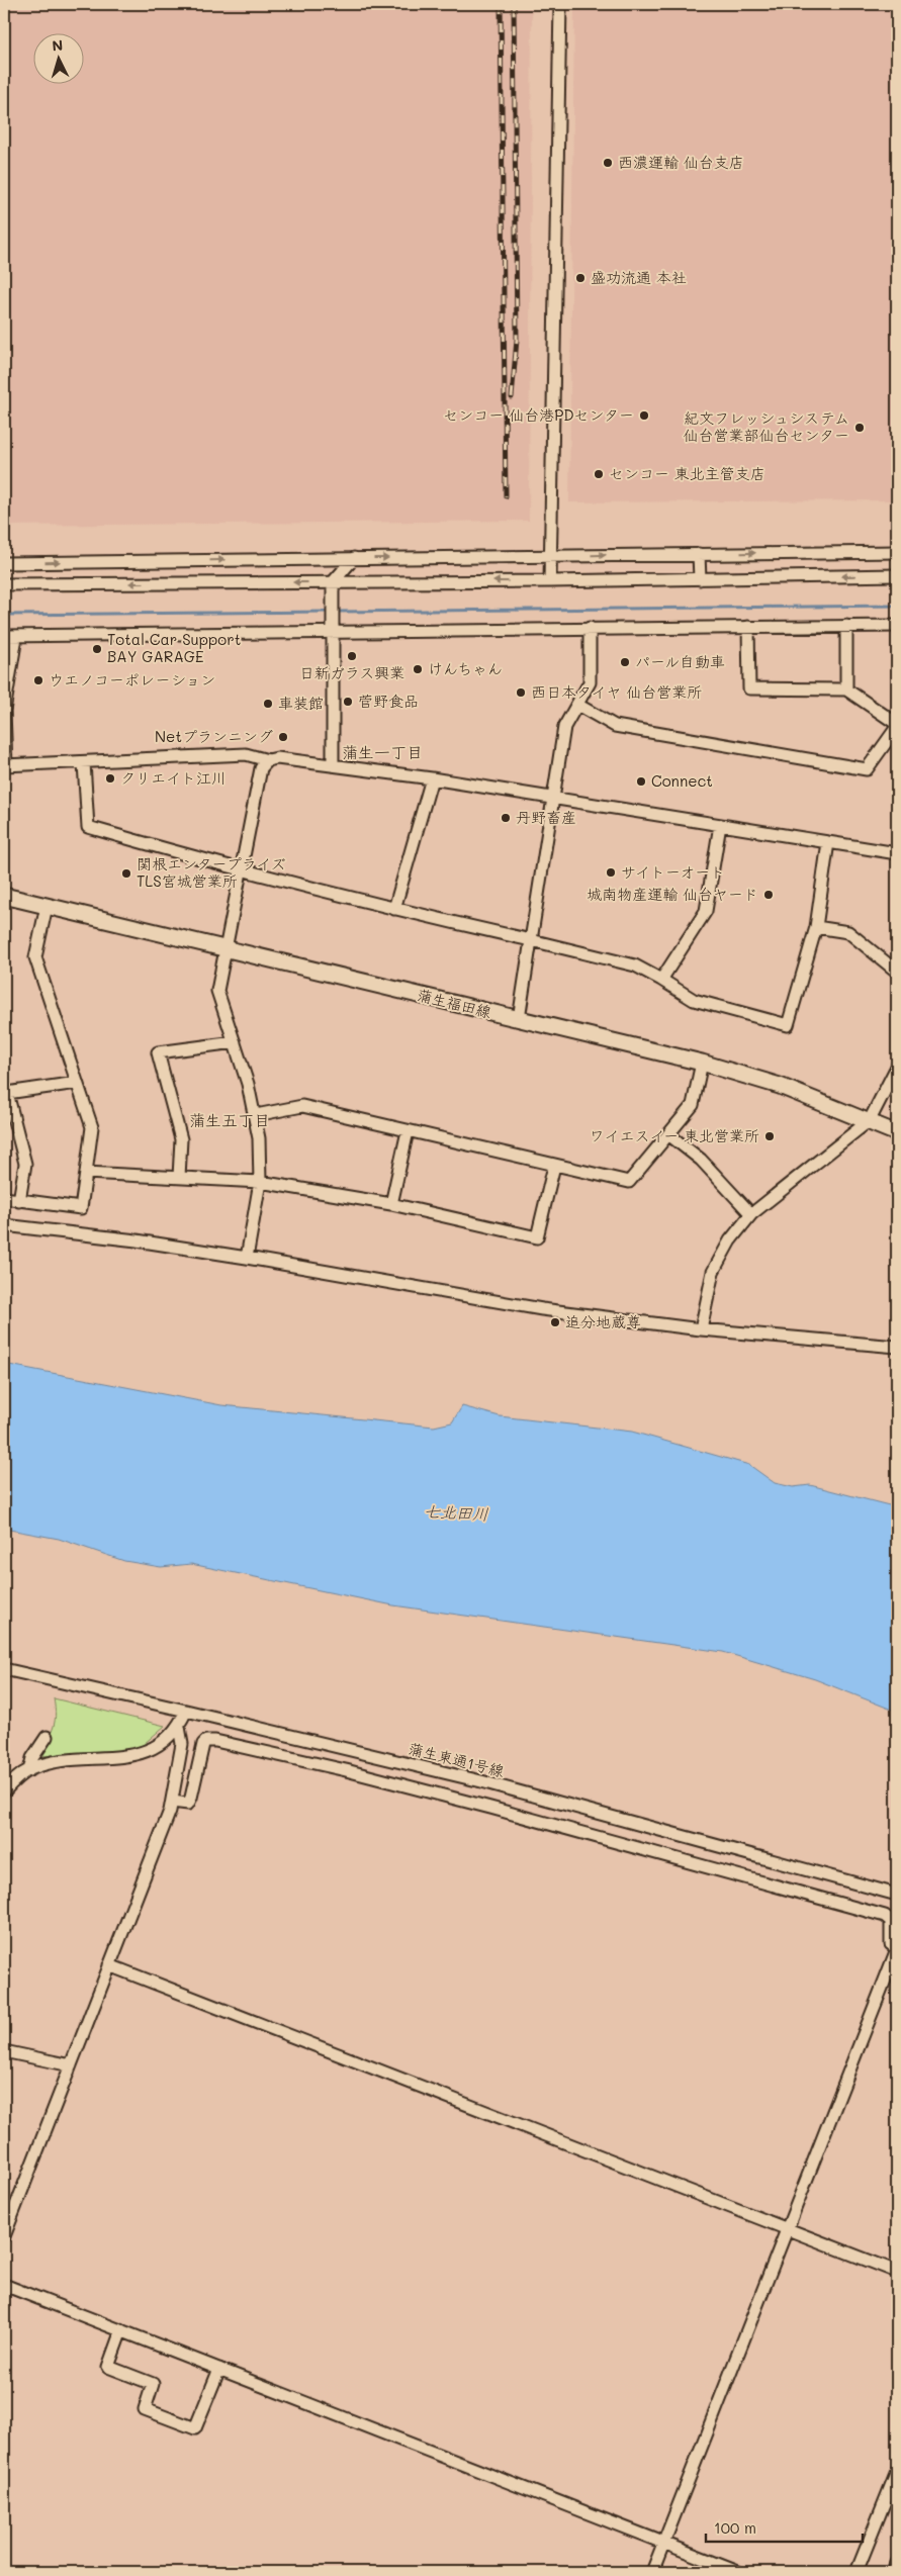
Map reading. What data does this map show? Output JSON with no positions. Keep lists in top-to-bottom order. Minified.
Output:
{"streets":{"main road":["蒲生福田線"],"street":["蒲生東通1号線"]},"districts":["蒲生一丁目","蒲生五丁目"],"water":["七北田川"],"places":["西濃運輸 仙台支店","盛功流通 本社","センコー 仙台港PDセンター","紀文フレッシュシステム 仙台営業部仙台センター","センコー 東北主管支店","Total Car Support BAY GARAGE","日新ガラス興業","パール自動車","けんちゃん","ウエノコーポレーション","西日本タイヤ 仙台営業所","菅野食品","車装館","Netプランニング","クリエイト江川","Connect","丹野畜産","サイトーオート","関根エンタープライズ TLS宮城営業所","城南物産運輸 仙台ヤード","ワイエスイー 東北営業所","追分地蔵尊"],"scale_bar":"100 m","north":"top"}
